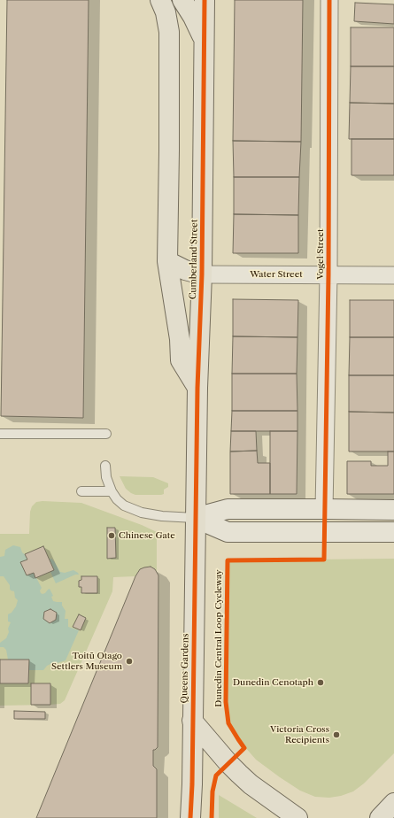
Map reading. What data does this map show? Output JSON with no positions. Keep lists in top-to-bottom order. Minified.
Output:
{"streets":{"highway":["Cumberland Street","Queens Gardens"],"street":["Vogel Street","Water Street"],"cycle path":["Dunedin Central Loop Cycleway"]},"crossings":[["Vogel Street","Water Street"],["Cumberland Street","Water Street"],["Cumberland Street","Queens Gardens"]],"places":["Chinese Gate","Toitū Otago Settlers Museum","Dunedin Cenotaph","Victoria Cross Recipients"]}
